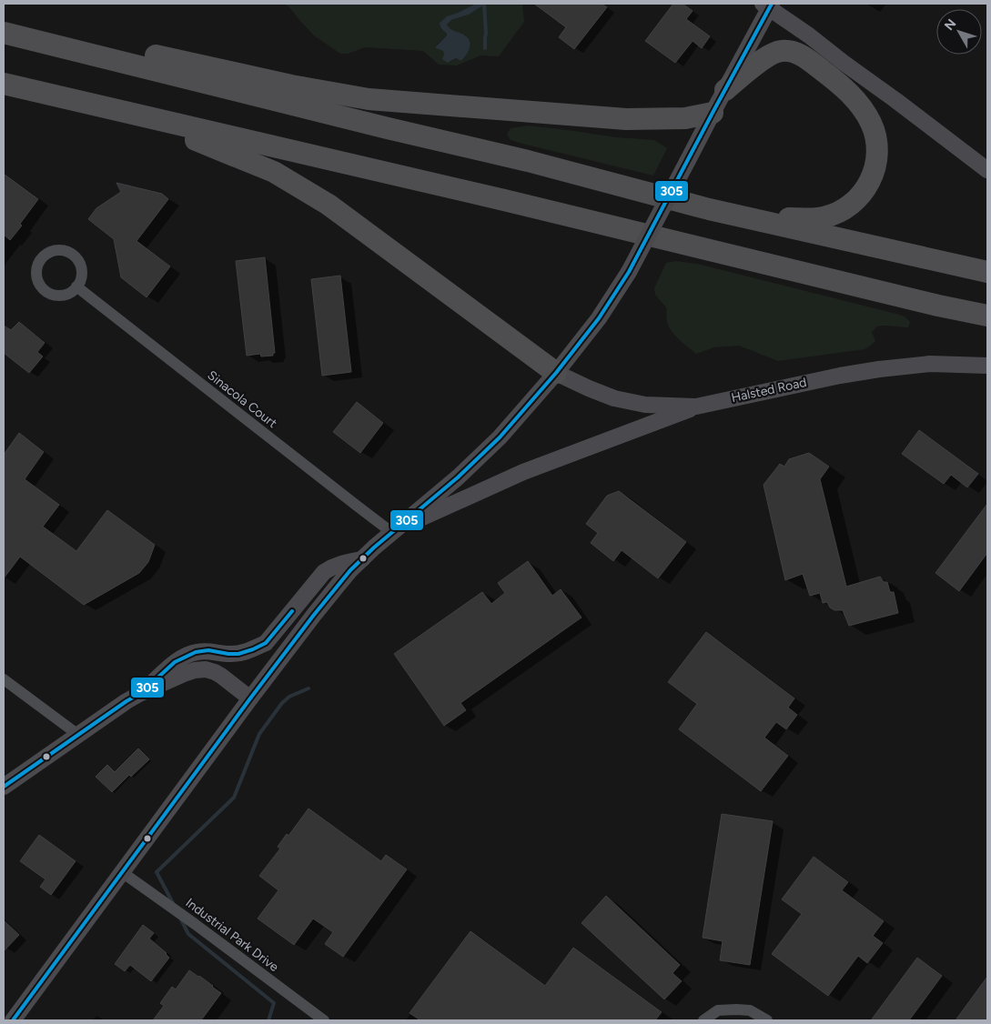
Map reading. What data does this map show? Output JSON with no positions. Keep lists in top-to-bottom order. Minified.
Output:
{"streets":{"main road":["Halsted Road"],"street":["Sinacola Court","Industrial Park Drive"]},"lines":["transit line 305"],"north":"top left"}
